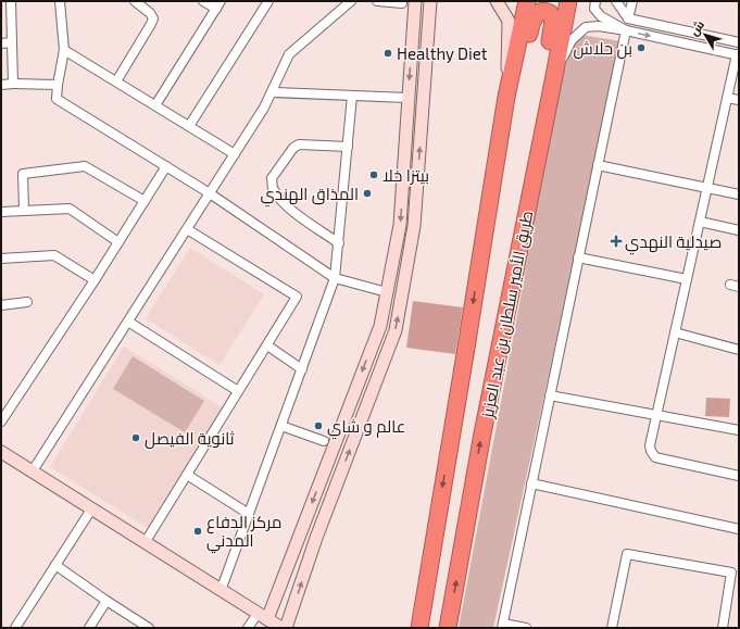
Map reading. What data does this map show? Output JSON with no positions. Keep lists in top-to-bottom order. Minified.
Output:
{"streets":{"highway":["طريق الأمير سلطان بن عبد العزيز"]},"places":{"other":["بن حلاش","Healthy Diet","بيتزا خلا","المذاق الهندي","عالم و شاي","ثانوية الفيصل","مركز الدفاع المدني"],"health":["صيدلية النهدي"]},"north":"top left"}
